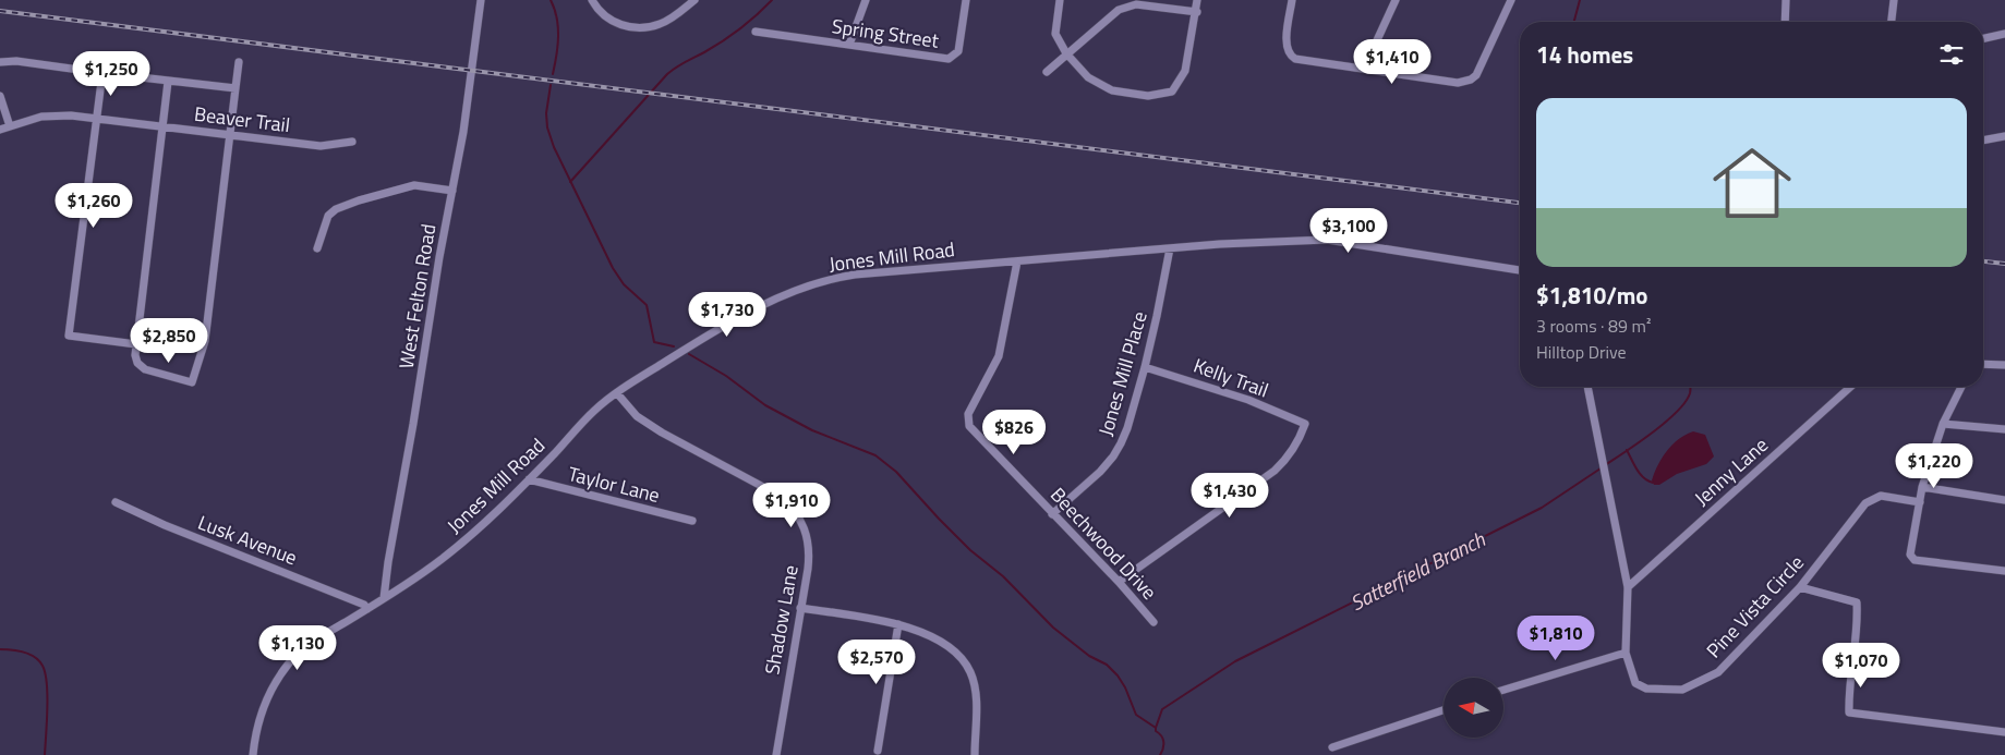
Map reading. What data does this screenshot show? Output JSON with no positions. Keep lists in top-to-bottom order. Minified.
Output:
{"streets":{"street":["Spring Street","Beaver Trail","Jones Mill Road","West Felton Road","Jones Mill Place","Kelly Trail","Jenny Lane","Taylor Lane","Lusk Avenue","Beechwood Drive","Pine Vista Circle","Shadow Lane"]},"crossings":[["Jones Mill Road","West Felton Road"],["Jones Mill Road","Jones Mill Place"],["Jones Mill Road","Taylor Lane"],["Jones Mill Road","Lusk Avenue"],["Jones Mill Road","Beechwood Drive"],["Jones Mill Road","Shadow Lane"],["Jones Mill Place","Kelly Trail"],["Jones Mill Place","Beechwood Drive"],["Kelly Trail","Beechwood Drive"],["Jenny Lane","Pine Vista Circle"]],"water":["Satterfield Branch"],"north":"left","page":{"heading":"14 homes","price":["$1,410","$1,250","$1,260","$3,100","$1,730","$2,850","$826","$1,220","$1,430","$1,910","$1,810","$1,130","$2,570","$1,070"],"list":[{"name":"$1,810/mo","note":"3 rooms · 89 m² · Hilltop Drive"}]}}
